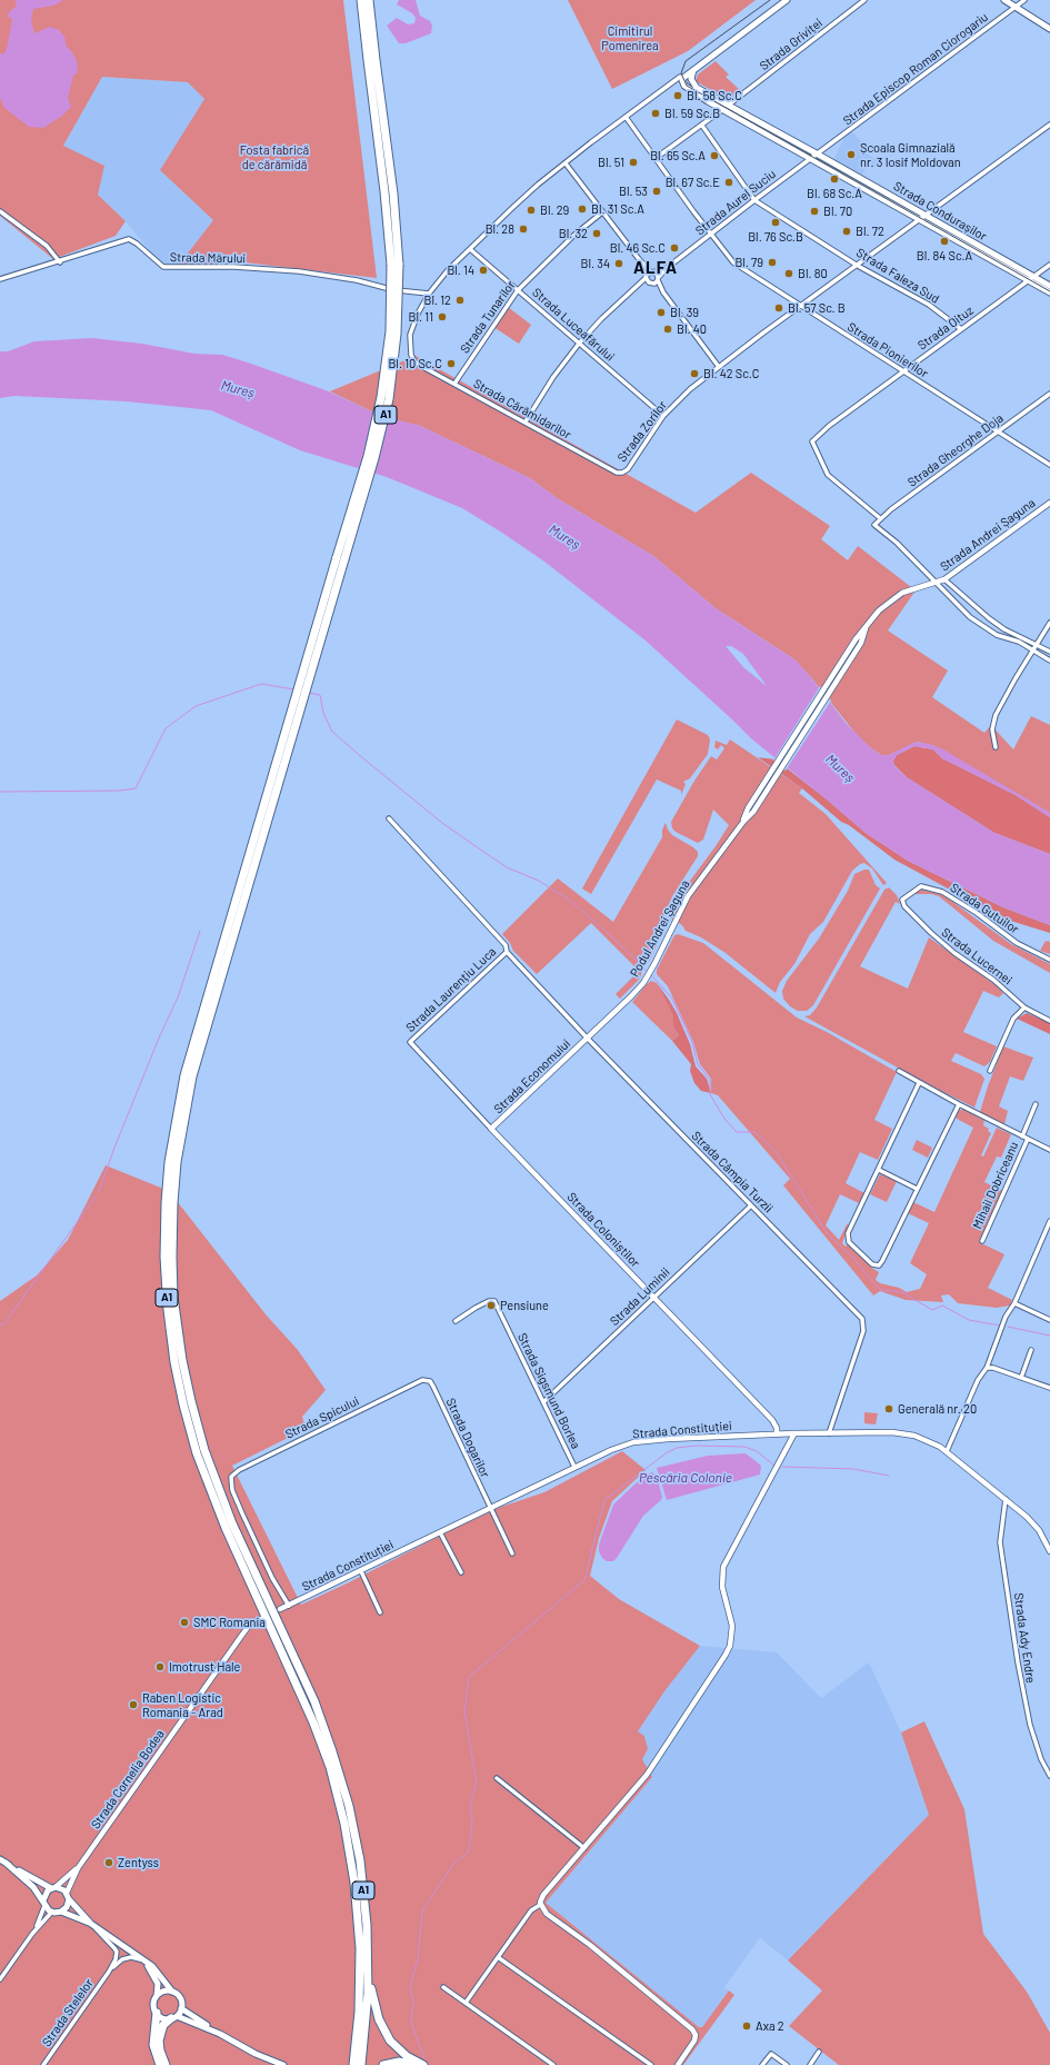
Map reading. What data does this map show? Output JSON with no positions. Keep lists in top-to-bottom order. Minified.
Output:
{"streets":{"highway":["A1"],"main road":["Strada Condurașilor"],"street":["Strada Griviței","Strada Episcop Roman Ciorogariu","Strada Aurel Suciu","Strada Mărului","Strada Faleza Sud","Strada Tunarilor","Strada Luceafărului","Strada Oituz","Strada Pionierilor","Strada Cărămidarilor","Strada Zorilor","Strada Gheorghe Doja","Strada Andrei Șaguna","Strada Gutuilor","Podul Andrei Șaguna","Strada Lucernei","Strada Laurențiu Luca","Strada Economului","Strada Câmpia Turzii","Mihail Dobriceanu","Strada Coloniștilor","Strada Luminii","Strada Sigsmund Borlea","Strada Spicului","Strada Constituției","Strada Dogarilor","Strada Ady Endre","Strada Cornelia Bodea","Strada Stelelor"]},"crossings":[["Strada Griviței","Strada Condurașilor"],["Strada Episcop Roman Ciorogariu","Strada Aurel Suciu"],["Strada Episcop Roman Ciorogariu","Strada Condurașilor"],["Strada Aurel Suciu","Strada Condurașilor"],["Strada Aurel Suciu","Strada Faleza Sud"],["Strada Aurel Suciu","Strada Pionierilor"],["Strada Condurașilor","Strada Oituz"],["Strada Condurașilor","Strada Zorilor"],["Strada Mărului","Strada Cărămidarilor"],["Strada Faleza Sud","Strada Oituz"],["Strada Faleza Sud","Strada Zorilor"],["Strada Tunarilor","Strada Luceafărului"],["Strada Tunarilor","Strada Cărămidarilor"],["Strada Luceafărului","Strada Zorilor"],["Strada Oituz","Strada Pionierilor"],["Strada Oituz","Strada Gheorghe Doja"],["Strada Pionierilor","Strada Zorilor"],["Strada Pionierilor","Strada Gheorghe Doja"],["Strada Cărămidarilor","Strada Zorilor"],["Strada Gheorghe Doja","Strada Andrei Șaguna"],["Strada Gheorghe Doja","Podul Andrei Șaguna"],["Strada Andrei Șaguna","Podul Andrei Șaguna"],["Strada Gutuilor","Strada Lucernei"],["Podul Andrei Șaguna","Strada Economului"],["Podul Andrei Șaguna","Strada Câmpia Turzii"],["Strada Laurențiu Luca","Strada Câmpia Turzii"],["Strada Laurențiu Luca","Strada Coloniștilor"],["Strada Economului","Strada Câmpia Turzii"],["Strada Economului","Strada Coloniștilor"],["Strada Câmpia Turzii","Strada Luminii"],["Strada Câmpia Turzii","Strada Constituției"],["Strada Coloniștilor","Strada Luminii"],["Strada Coloniștilor","Strada Constituției"],["Strada Luminii","Strada Sigsmund Borlea"],["Strada Sigsmund Borlea","Strada Constituției"],["Strada Spicului","Strada Constituției"],["Strada Spicului","Strada Dogarilor"],["Strada Constituției","Strada Dogarilor"],["Strada Constituției","Strada Ady Endre"]],"districts":["ALFA"],"water":["Mureș","Pescăria Colonie"],"parks":["Cimitirul Pomenirea","Fosta fabrică de cărămidă"],"places":["Bl. 58 Sc.C","Bl. 59 Sc.B","Școala Gimnazială nr. 3 Iosif Moldovan","Bl. 65 Sc.A","Bl. 51","Bl. 68 Sc.A","Bl. 67 Sc.E","Bl. 53","Bl. 31 Sc.A","Bl. 29","Bl. 70","Bl. 76 Sc.B","Bl. 28","Bl. 72","Bl. 32","Bl. 84 Sc.A","Bl. 46 Sc.C","Bl. 79","Bl. 34","Bl. 14","Bl. 80","Bl. 12","Bl. 57 Sc. B","Bl. 39","Bl. 11","Bl. 40","Bl. 10 Sc.C","Bl. 42 Sc.C","Pensiune","Generală nr. 20","SMC Romania","Imotrust Hale","Raben Logistic Romania - Arad","Zentyss","Axa 2"]}
